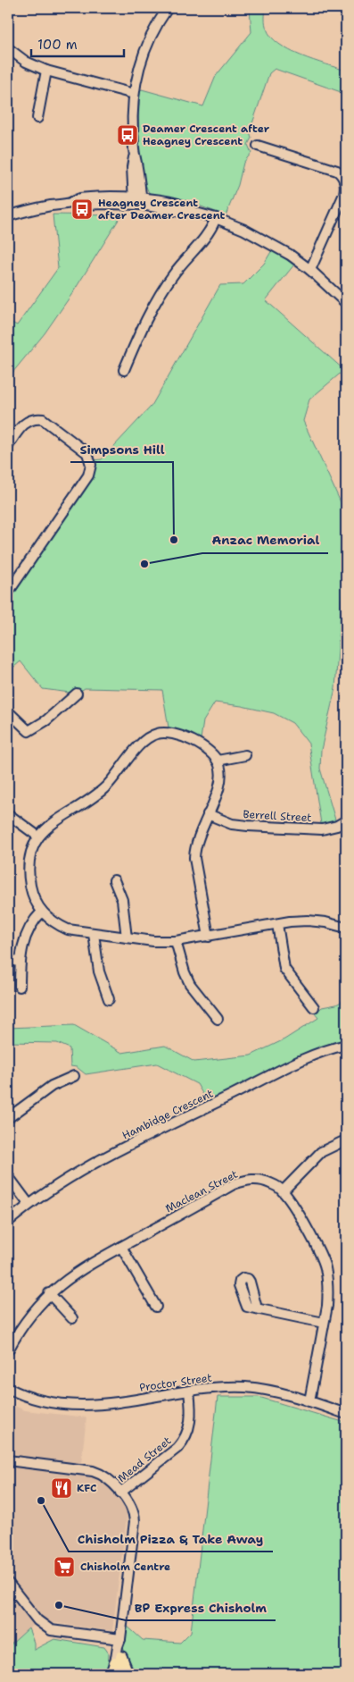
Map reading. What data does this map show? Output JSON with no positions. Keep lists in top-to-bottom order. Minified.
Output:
{"streets":{"street":["Berrell Street","Hambidge Crescent","Maclean Street","Proctor Street","Mead Street"]},"crossings":[["Maclean Street","Proctor Street"],["Proctor Street","Mead Street"]],"places":{"bus stop":["Deamer Crescent after Heagney Crescent","Heagney Crescent after Deamer Crescent"],"other":["Simpsons Hill","Anzac Memorial","Chisholm Pizza & Take Away","BP Express Chisholm"],"restaurant":["KFC"],"supermarket":["Chisholm Centre"]},"scale_bar":"100 m"}
